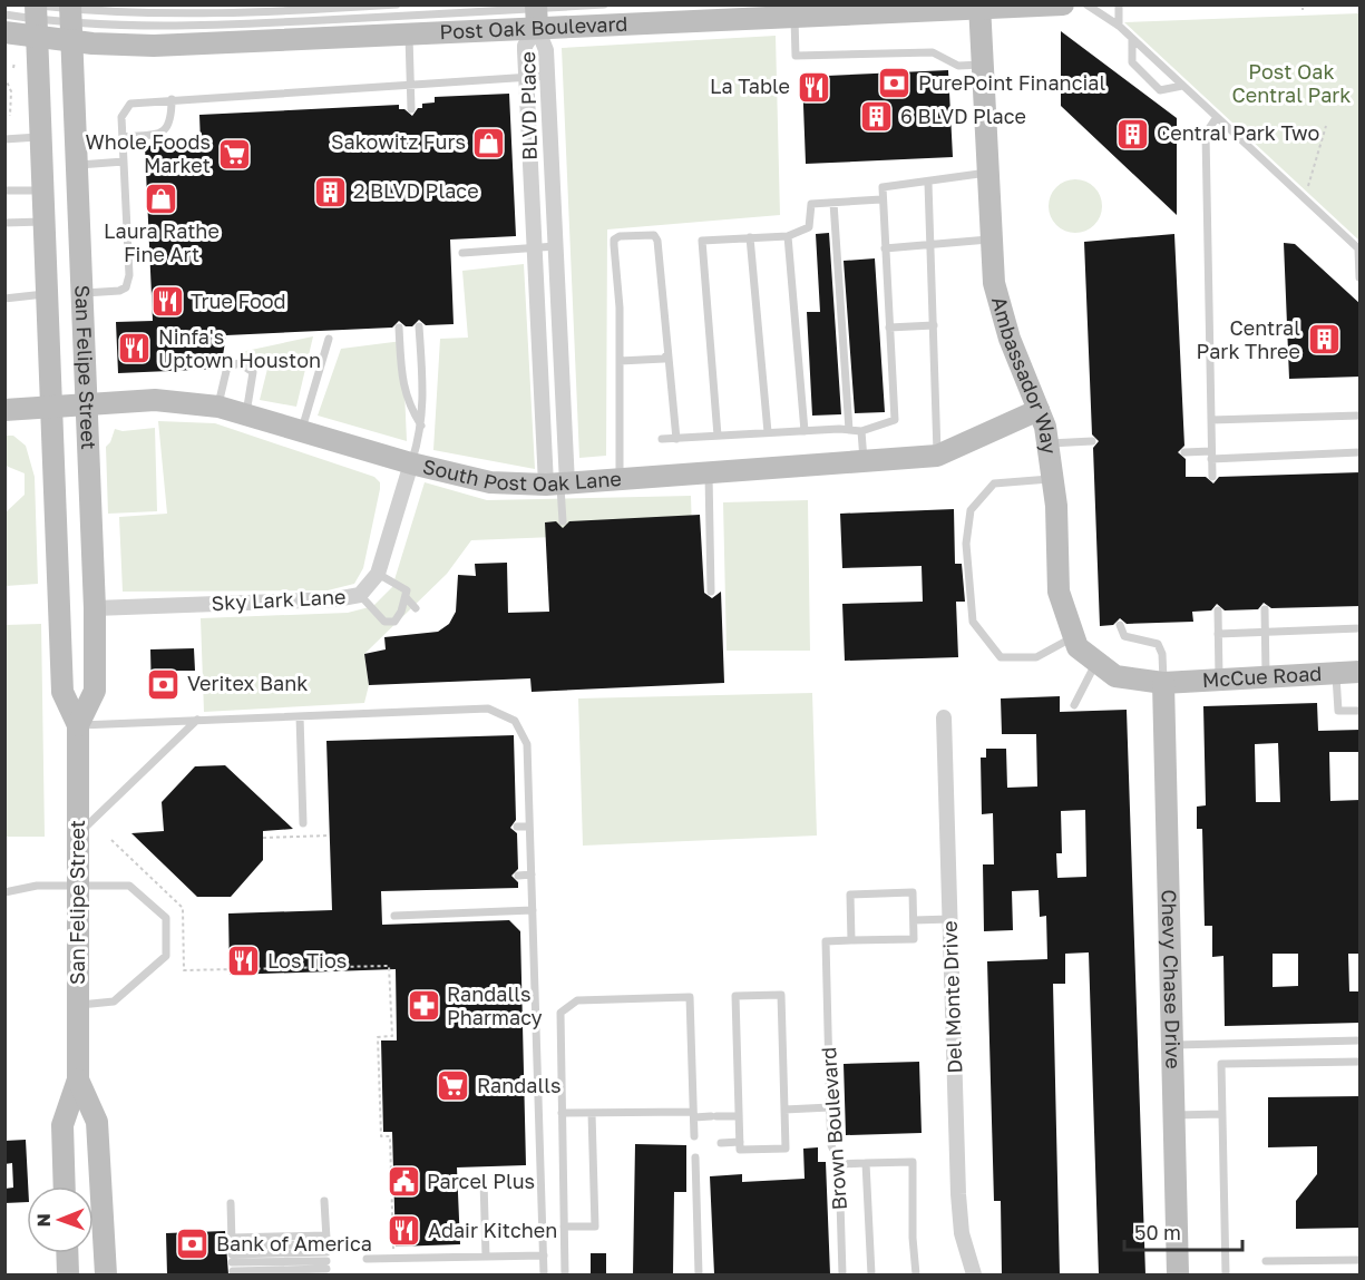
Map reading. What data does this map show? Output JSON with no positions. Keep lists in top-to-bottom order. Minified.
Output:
{"streets":{"main road":["Post Oak Boulevard","San Felipe Street","Ambassador Way","South Post Oak Lane","McCue Road","Chevy Chase Drive"],"street":["BLVD Place","Sky Lark Lane","Del Monte Drive"],"lane":["Brown Boulevard"]},"crossings":[["Post Oak Boulevard","BLVD Place"],["Post Oak Boulevard","San Felipe Street"],["Post Oak Boulevard","Ambassador Way"],["BLVD Place","South Post Oak Lane"],["San Felipe Street","South Post Oak Lane"],["San Felipe Street","Sky Lark Lane"],["Ambassador Way","South Post Oak Lane"],["Ambassador Way","McCue Road"],["Ambassador Way","Chevy Chase Drive"],["South Post Oak Lane","Sky Lark Lane"],["McCue Road","Chevy Chase Drive"]],"parks":["Post Oak Central Park"],"places":{"bank":["PurePoint Financial","Veritex Bank","Bank of America"],"restaurant":["La Table","True Food","Ninfa's Uptown Houston","Los Tios","Adair Kitchen"],"building":["6 BLVD Place","Central Park Two","2 BLVD Place","Central Park Three"],"shop":["Sakowitz Furs","Laura Rathe Fine Art"],"supermarket":["Whole Foods Market","Randalls"],"pharmacy":["Randalls Pharmacy"],"public building":["Parcel Plus"]},"scale_bar":"50 m","north":"left"}
